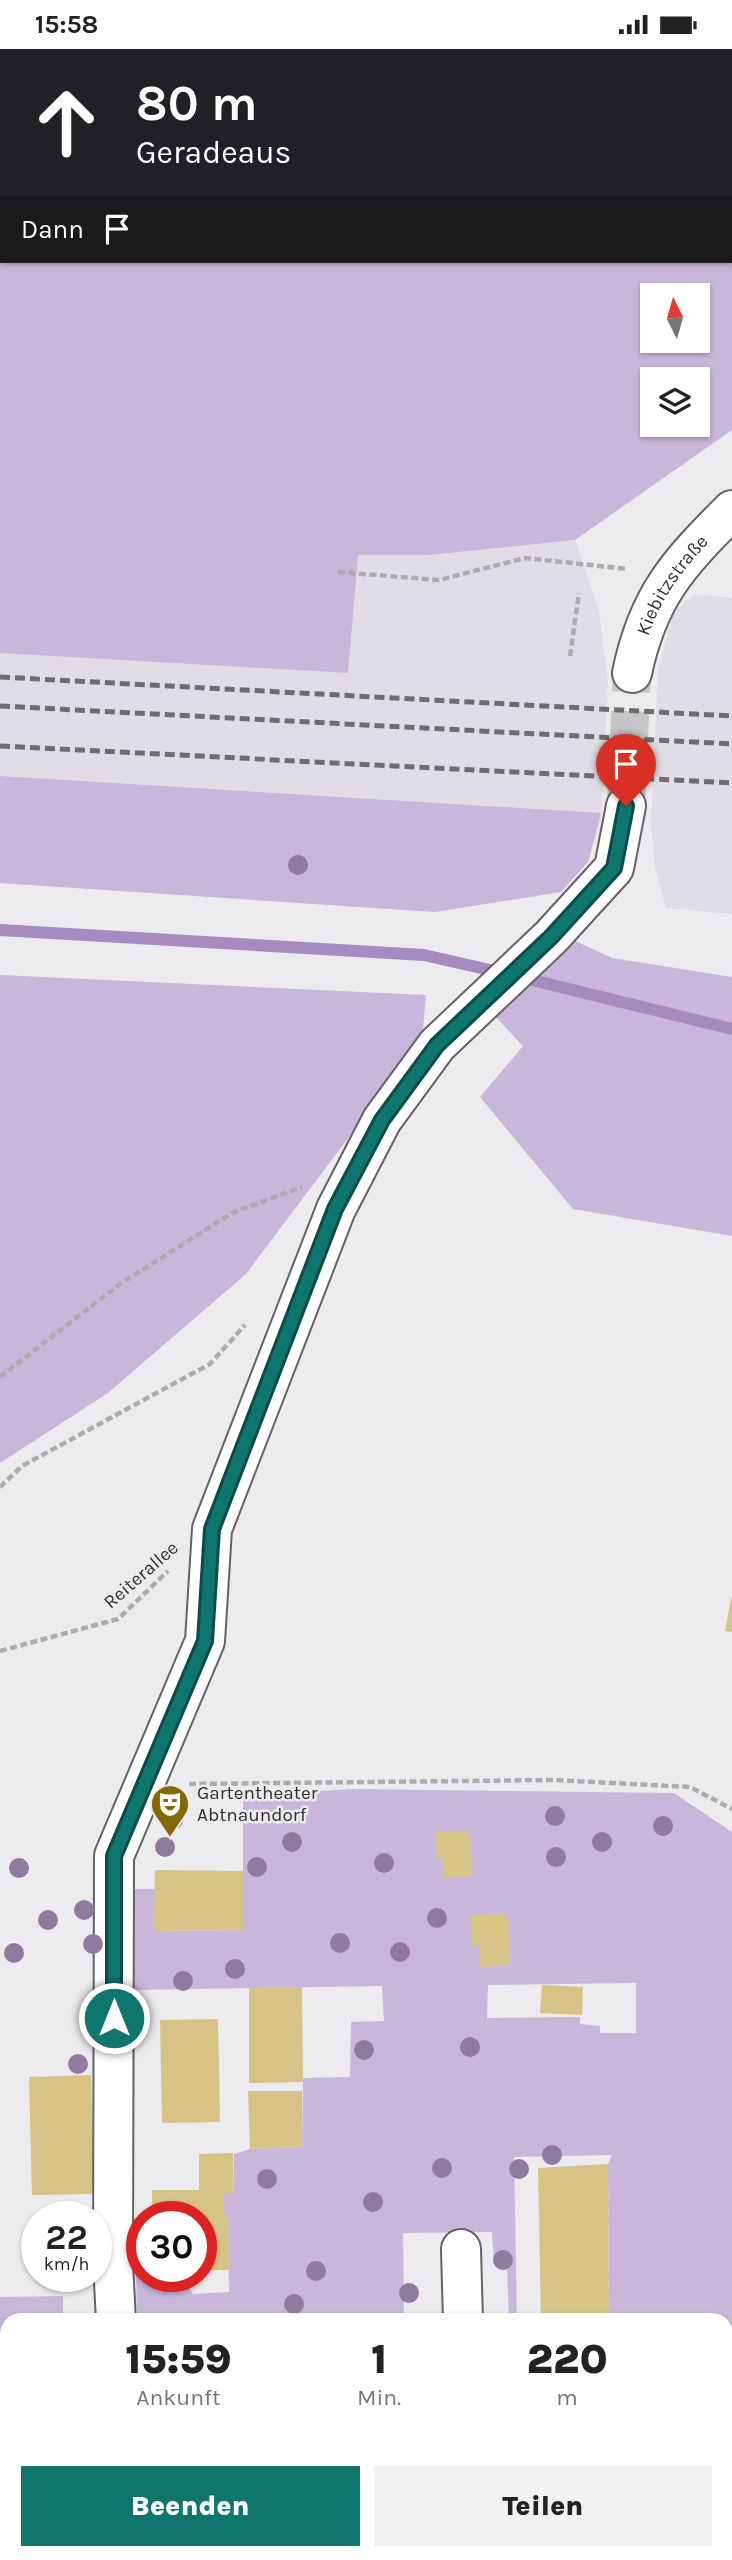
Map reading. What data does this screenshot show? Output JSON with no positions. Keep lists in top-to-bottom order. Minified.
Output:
{"streets":{"street":["Kiebitzstraße"],"path":["Reiterallee"]},"places":{"theatre":["Gartentheater Abtnaundorf"]},"north":"top","page":{"status":"15:58","turn":["80 m","Geradeaus"],"then":"Dann","speed":"22 km/h","limit":"30","eta":["15:59","Ankunft","1","Min.","220","m"],"buttons":["Beenden","Teilen"]}}
